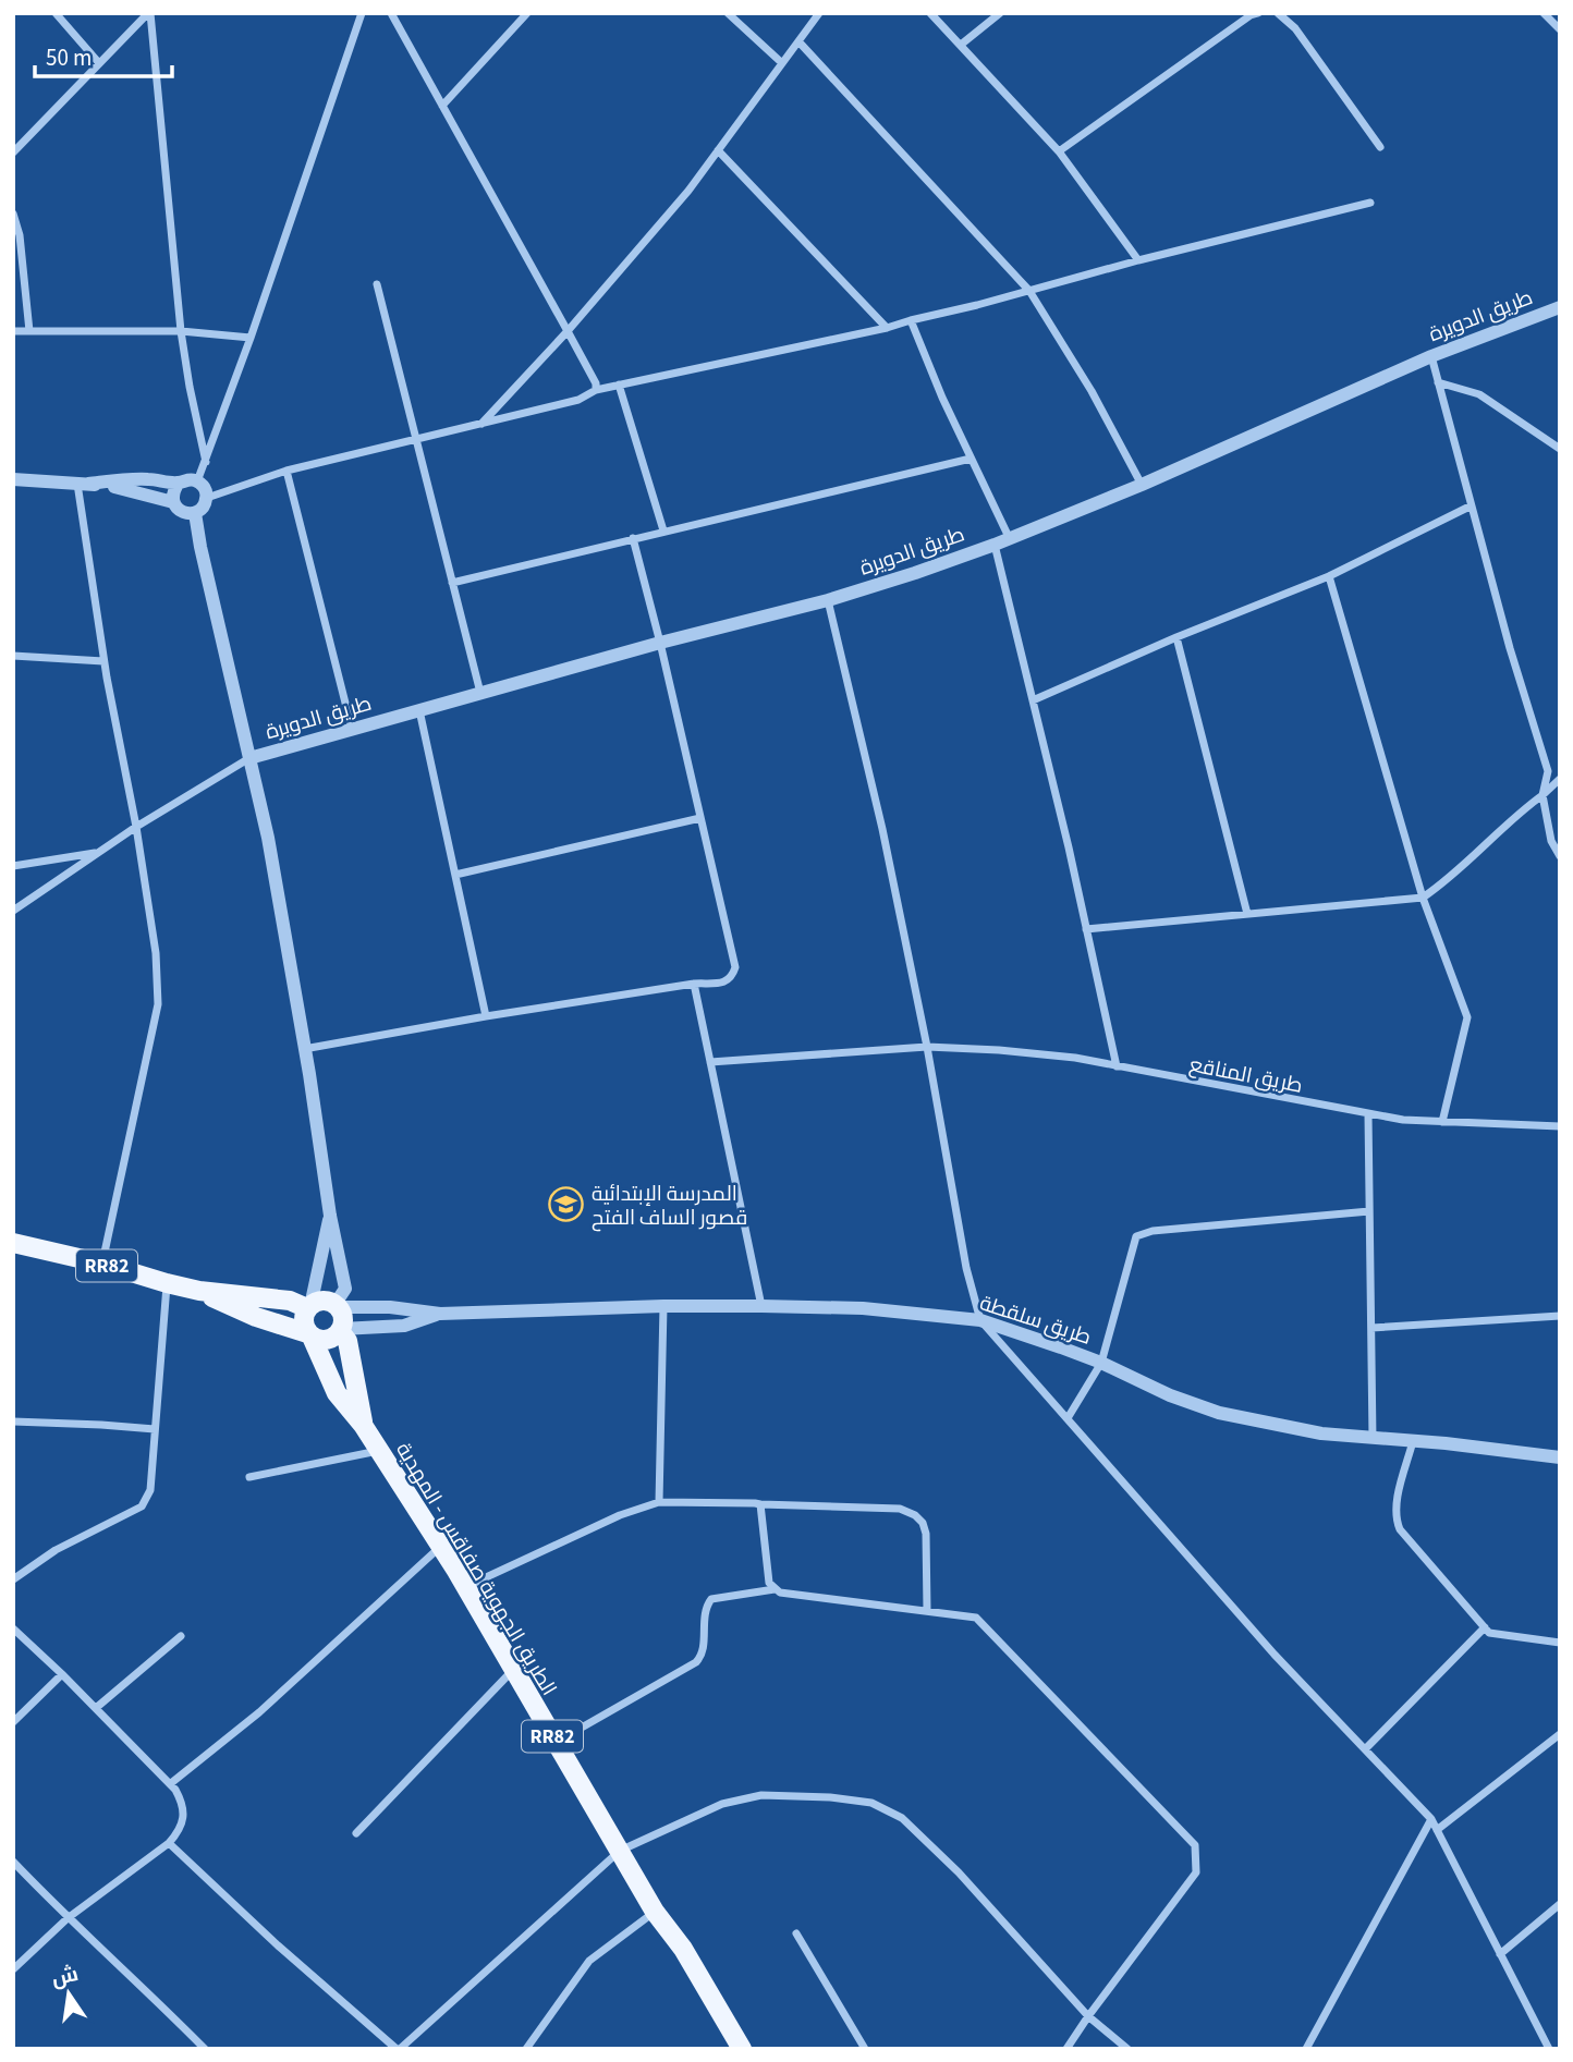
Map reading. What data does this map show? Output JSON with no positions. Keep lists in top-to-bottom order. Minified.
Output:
{"streets":{"main road":["RR82","الطريق الجهوية صفاقس - المهدية"],"street":["طريق الدويرة","طريق المناقع","طريق سلقطة"]},"crossings":[["RR82","طريق سلقطة"],["RR82","الطريق الجهوية صفاقس - المهدية"],["طريق سلقطة","الطريق الجهوية صفاقس - المهدية"]],"places":{"school or university":["المدرسة الإبتدائية قصور الساف الفتح"]},"scale_bar":"50 m","north":"top"}
